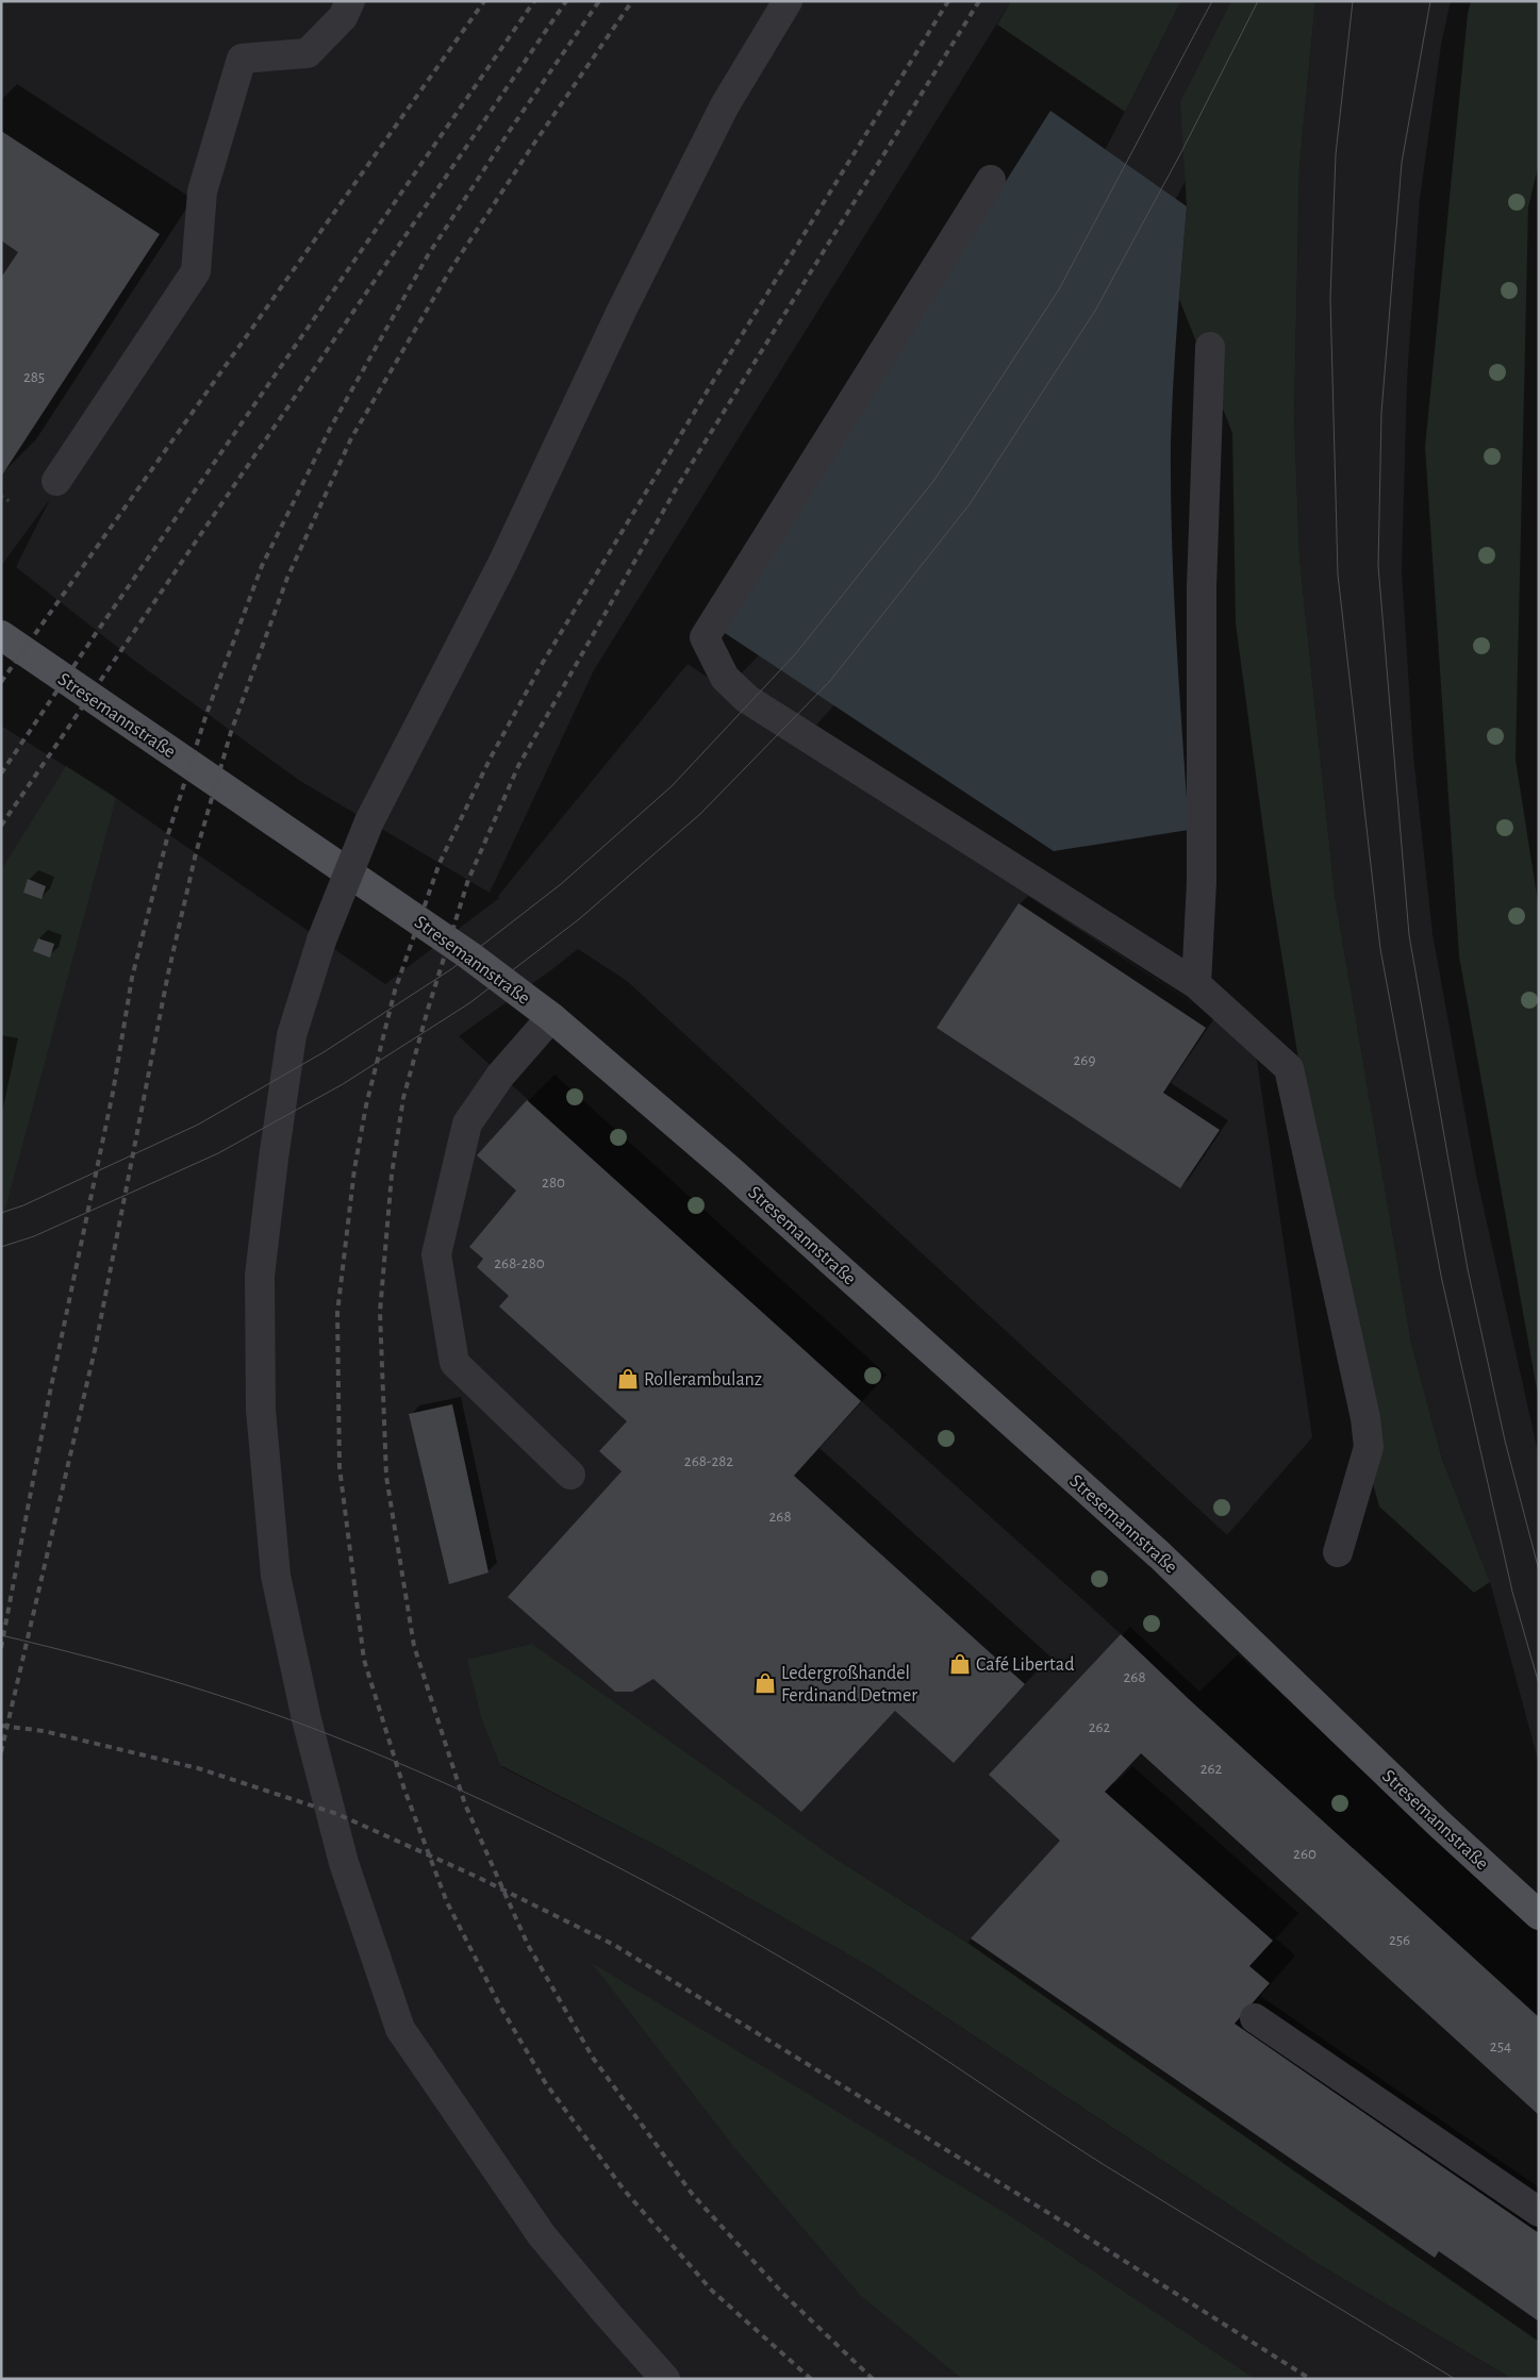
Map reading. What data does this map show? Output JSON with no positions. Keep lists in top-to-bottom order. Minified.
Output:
{"streets":{"main road":["Stresemannstraße"]},"places":{"shop":["Rollerambulanz","Café Libertad","Ledergroßhandel Ferdinand Detmer"]},"house_numbers":["285","269","280","268-280","268-282","268","268","262","262","260","256","254"]}
